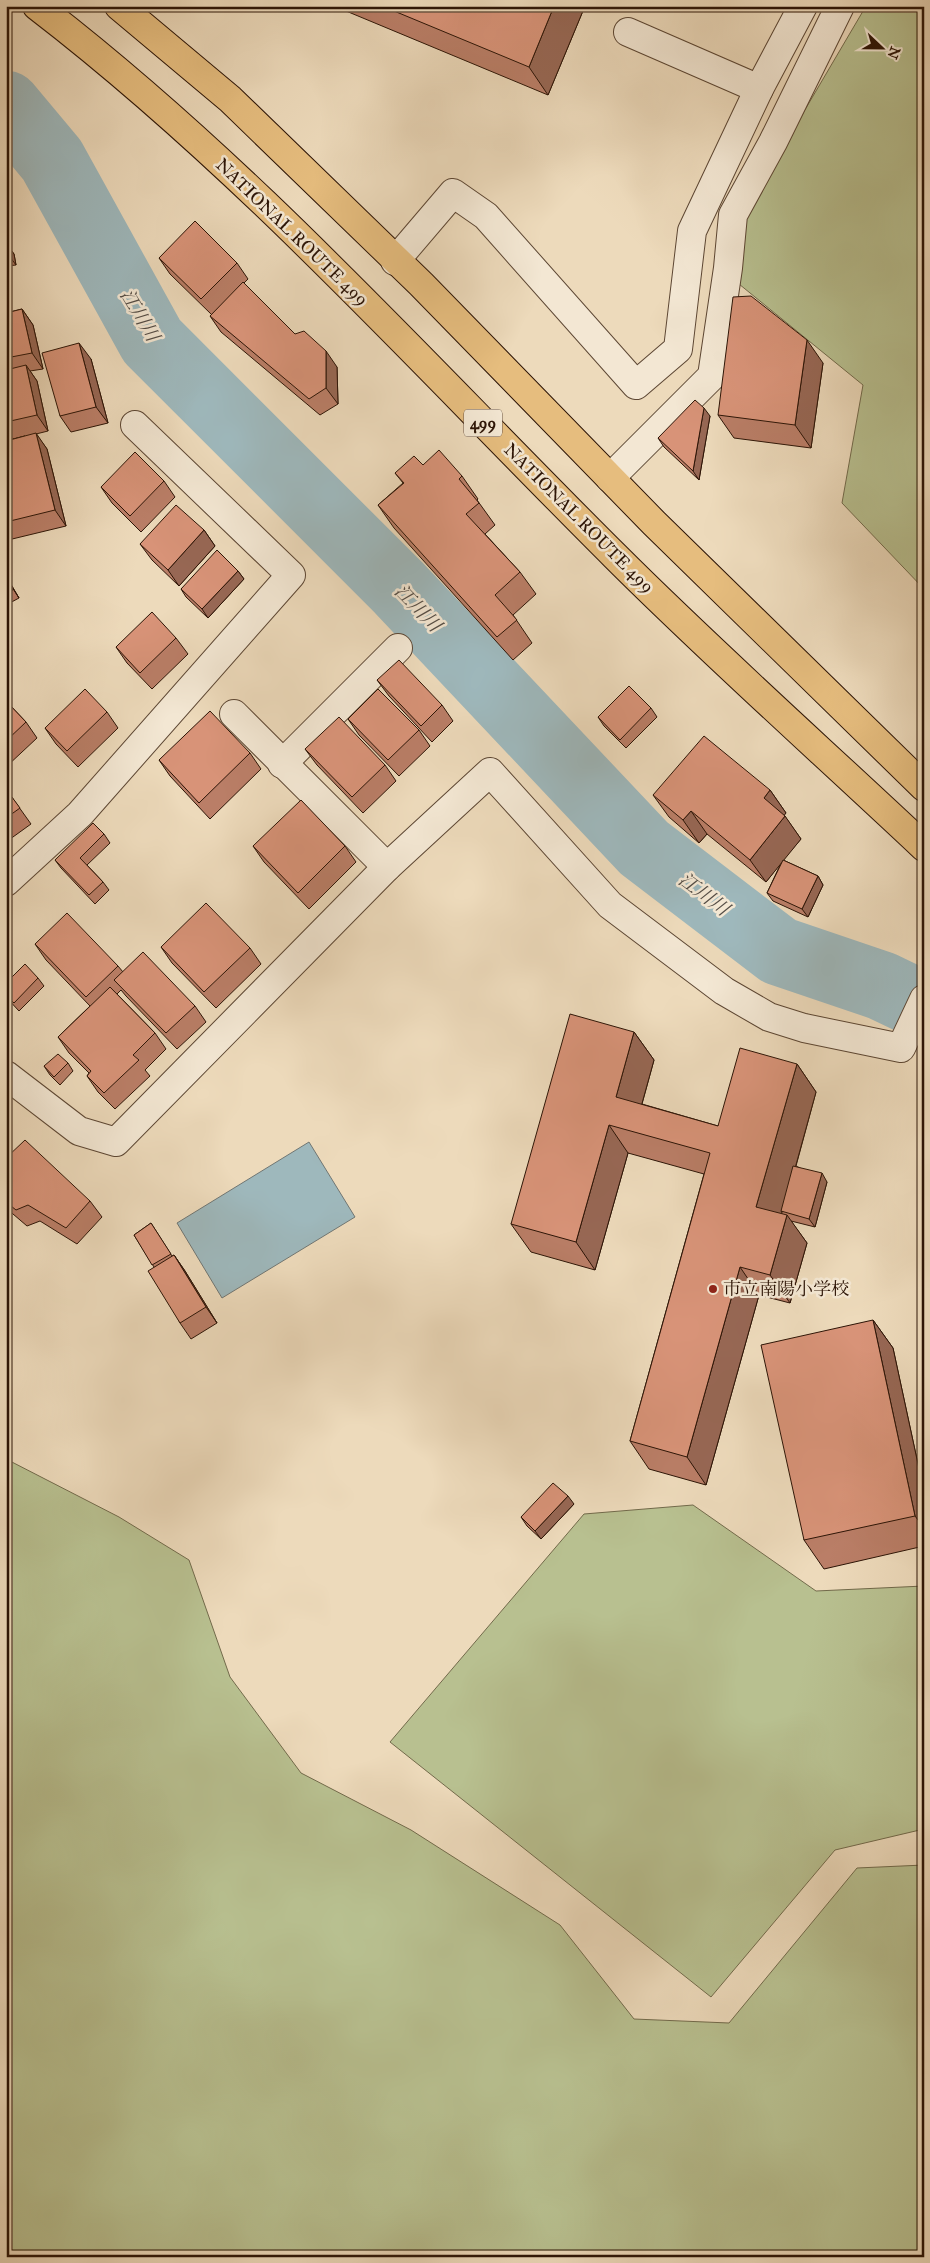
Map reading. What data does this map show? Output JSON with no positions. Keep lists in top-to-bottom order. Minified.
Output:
{"streets":{"highway":["NATIONAL ROUTE 499","499"]},"water":["江川川"],"places":["市立南陽小学校"],"north":"right"}
